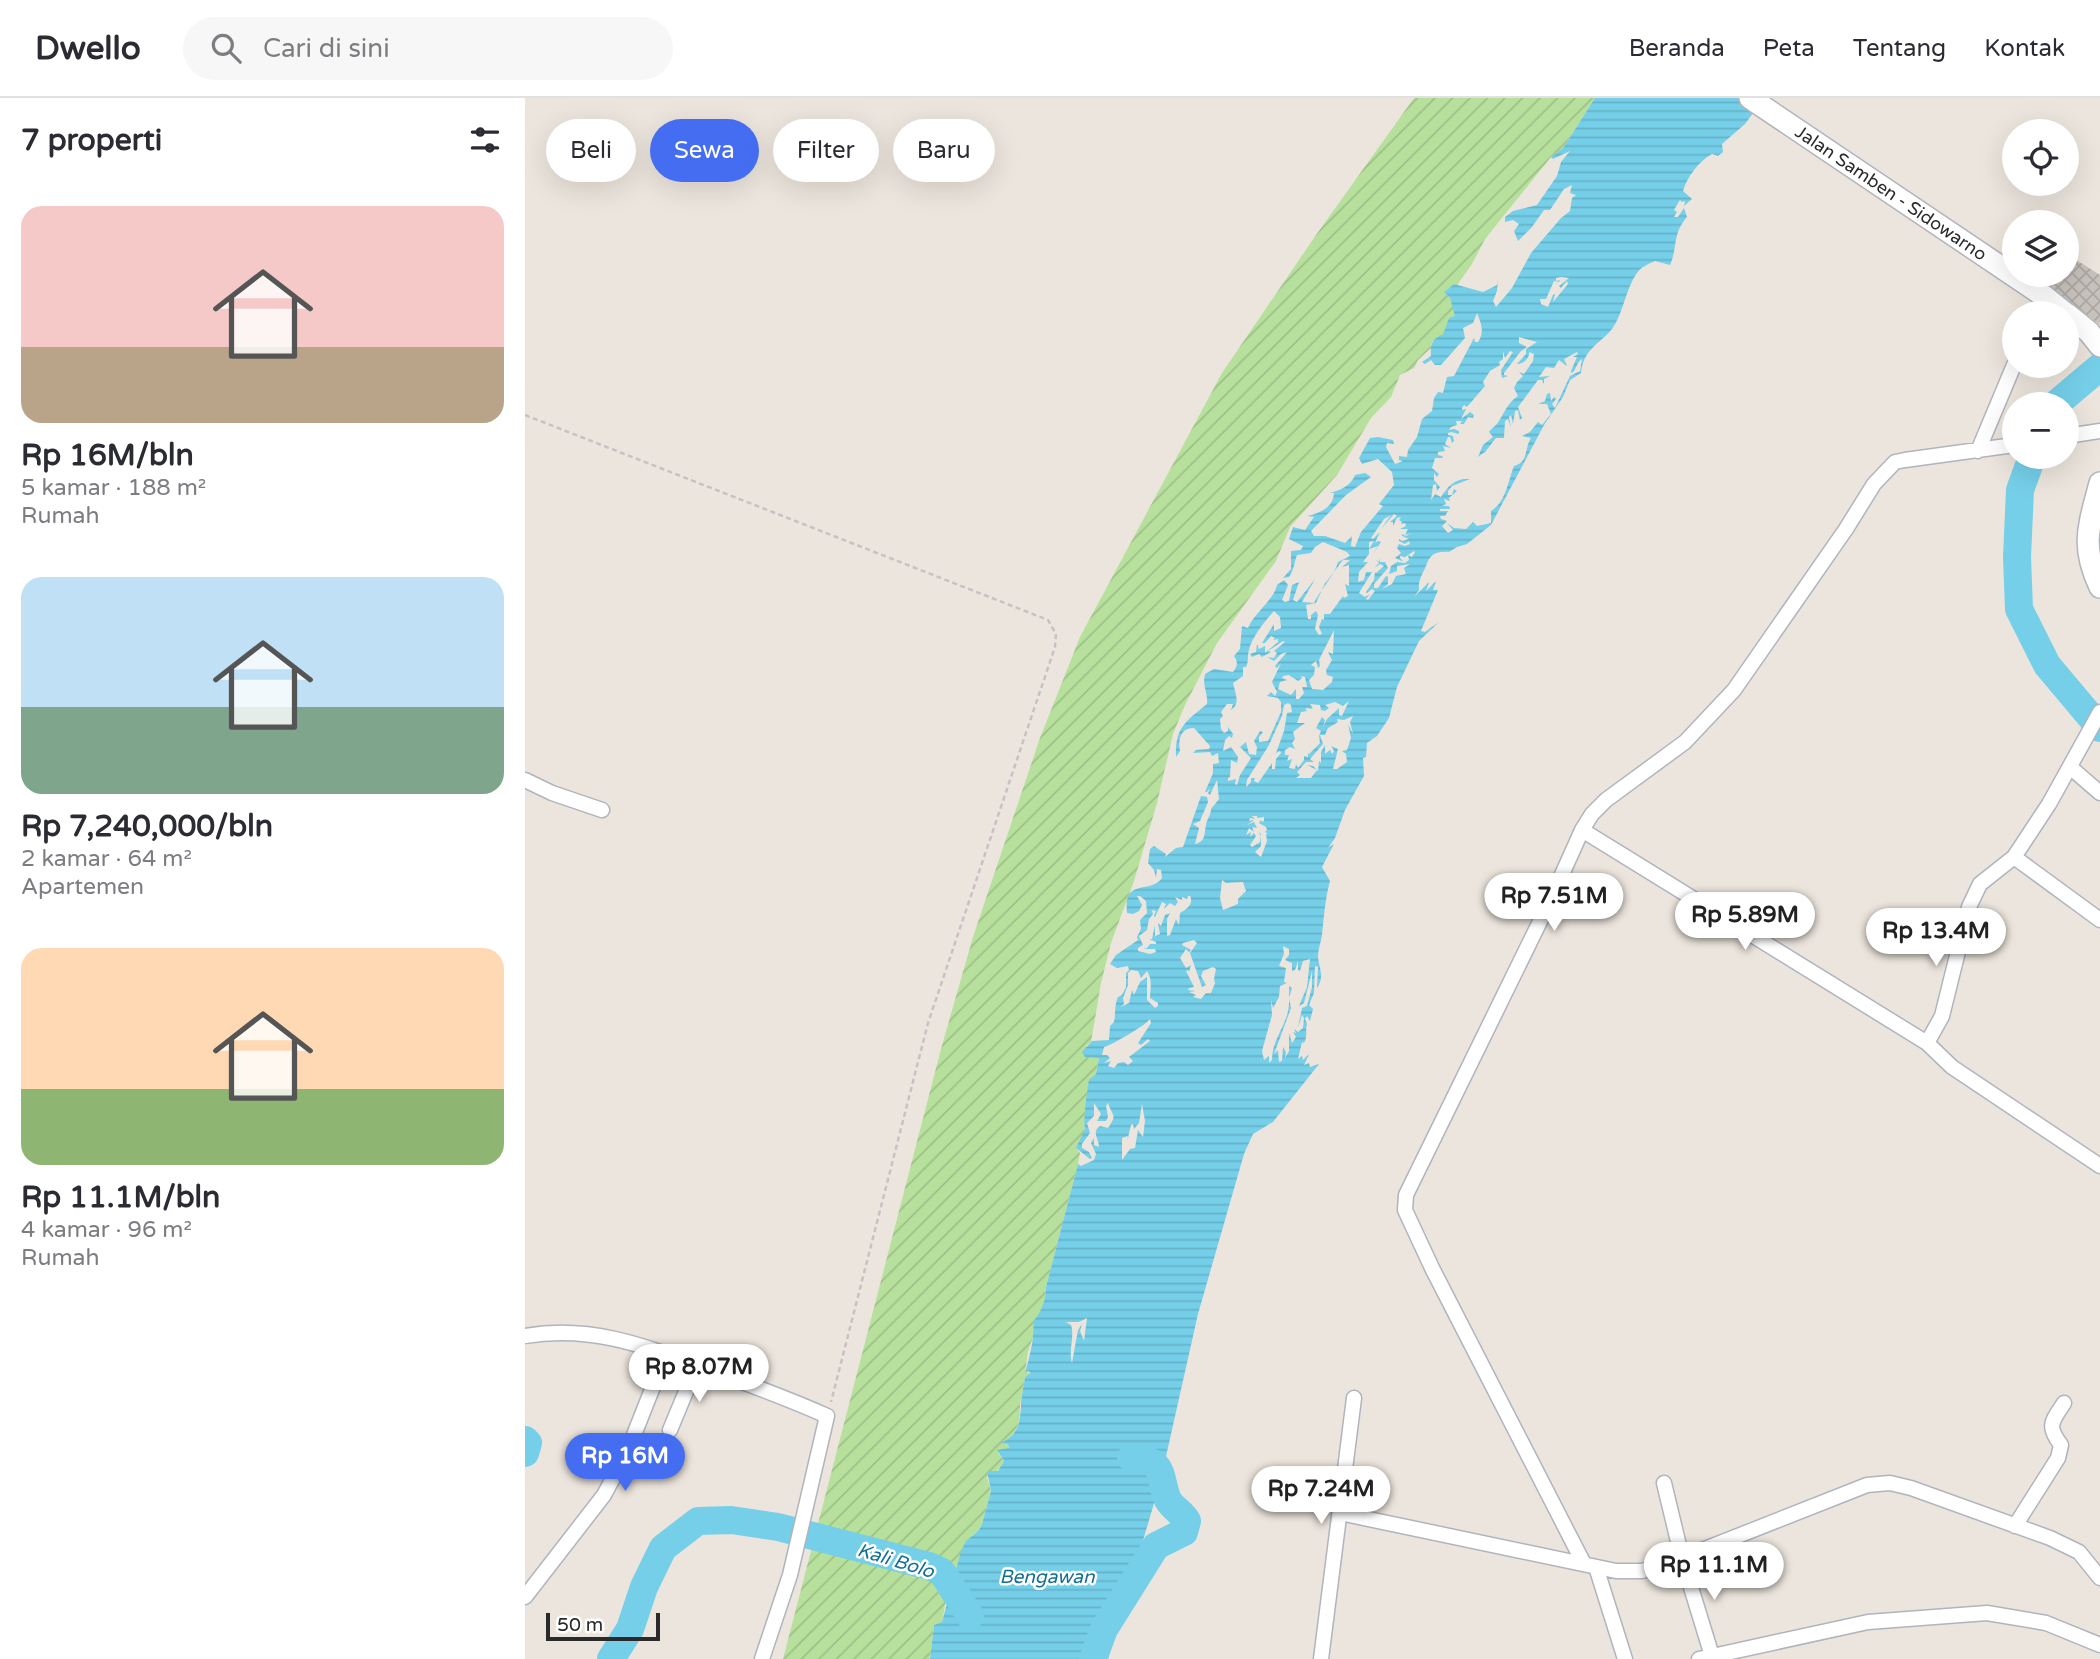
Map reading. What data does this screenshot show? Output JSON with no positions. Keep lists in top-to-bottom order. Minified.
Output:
{"streets":{"street":["Jalan Samben - Sidowarno"]},"water":["Kali Bolo","Bengawan"],"scale_bar":"50 m","page":{"header":"Dwello","search":"Cari di sini","nav":["Beranda","Peta","Tentang","Kontak"],"heading":"7 properti","map_buttons":["+","−"],"chip":["Beli","Sewa","Filter","Baru"],"list":[{"name":"Rp 16M/bln","note":"5 kamar · 188 m² · Rumah"},{"name":"Rp 7,240,000/bln","note":"2 kamar · 64 m² · Apartemen"},{"name":"Rp 11.1M/bln","note":"4 kamar · 96 m² · Rumah"}],"price":["Rp 7.51M","Rp 5.89M","Rp 13.4M","Rp 8.07M","Rp 16M","Rp 7.24M","Rp 11.1M"],"scale":"50 m"}}
